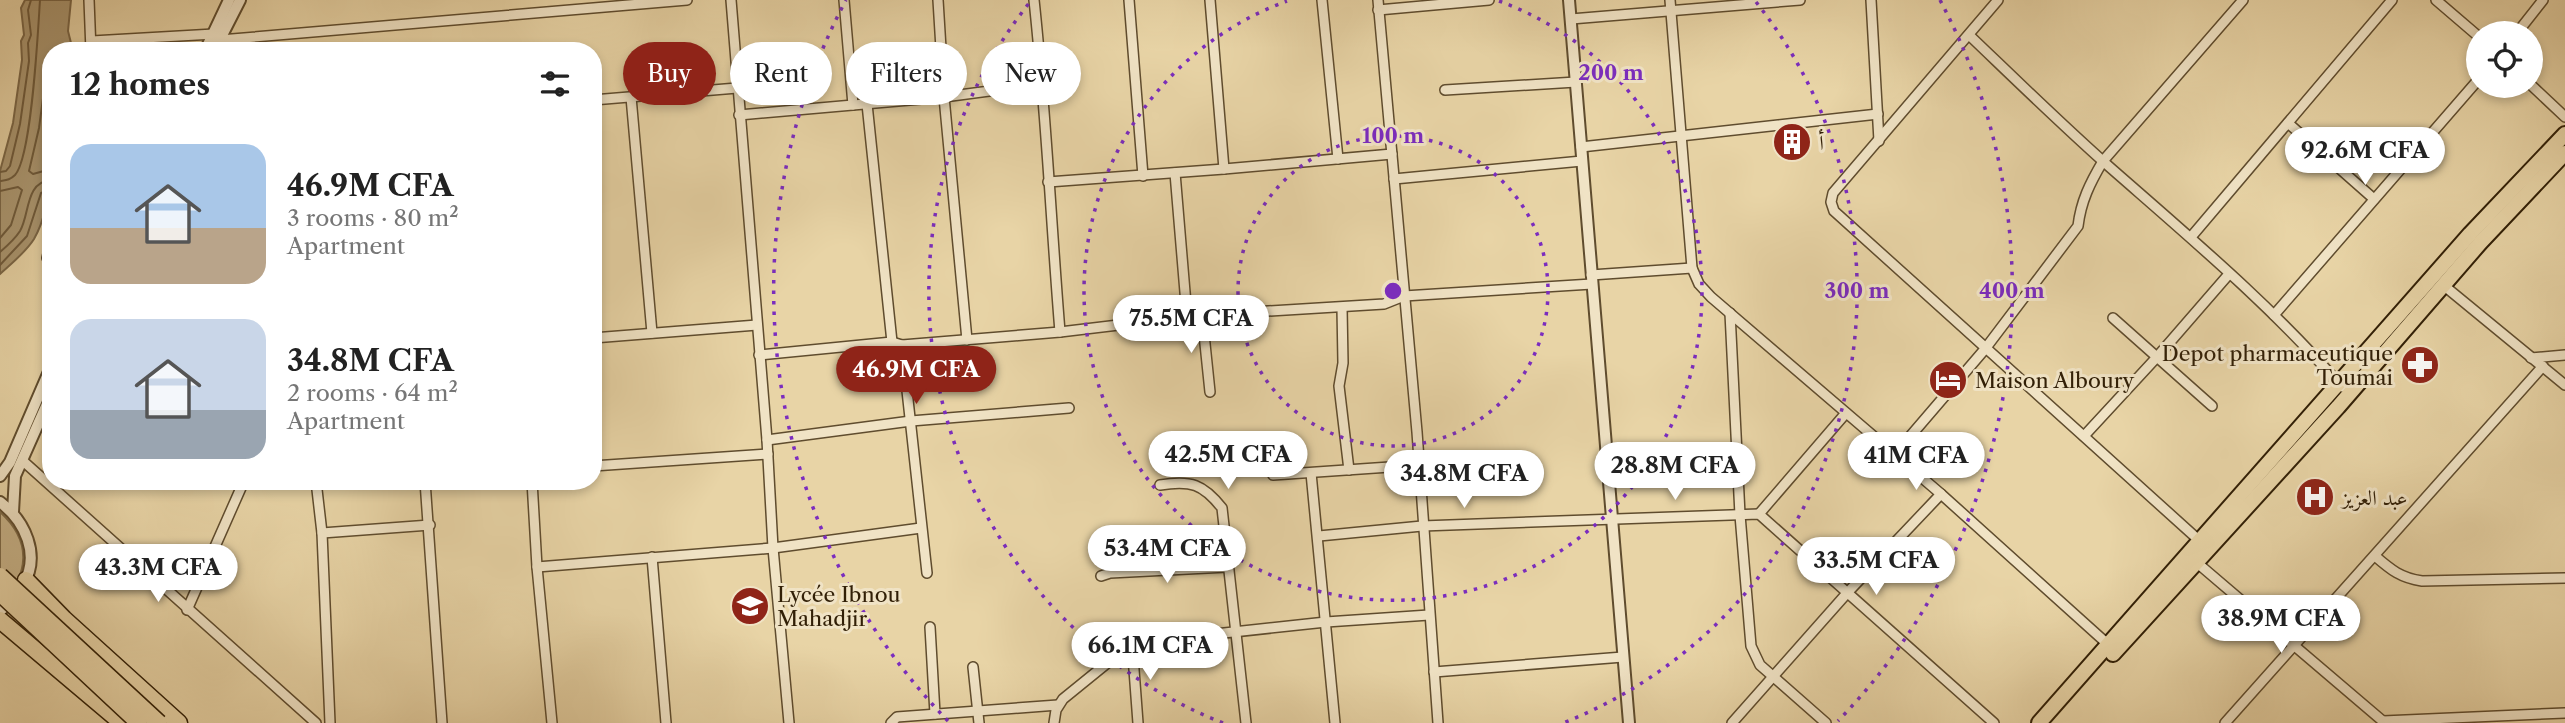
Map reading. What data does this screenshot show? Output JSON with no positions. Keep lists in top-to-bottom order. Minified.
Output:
{"places":{"building":["أ"],"pharmacy":["Depot pharmaceutique Toumai"],"hotel":["Maison Alboury"],"hospital":["عبد العزيز"],"school or university":["Lycée Ibnou Mahadjir"]},"page":{"chip":["Buy","Rent","Filters","New"],"heading":"12 homes","list":[{"name":"46.9M CFA","note":"3 rooms · 80 m² · Apartment"},{"name":"34.8M CFA","note":"2 rooms · 64 m² · Apartment"}],"price":["92.6M CFA","75.5M CFA","46.9M CFA","42.5M CFA","41M CFA","28.8M CFA","34.8M CFA","53.4M CFA","33.5M CFA","43.3M CFA","38.9M CFA","66.1M CFA"]},"rings":["200 m","100 m","300 m","400 m"]}
